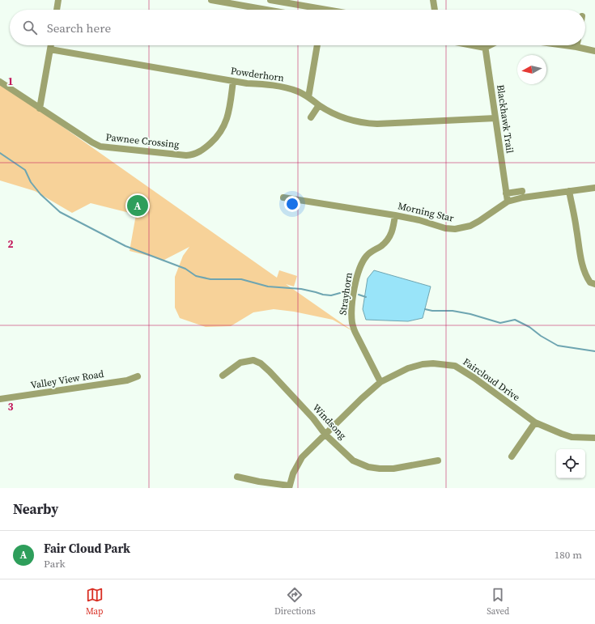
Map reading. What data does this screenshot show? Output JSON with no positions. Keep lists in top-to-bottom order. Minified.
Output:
{"streets":{"street":["Powderhorn","Blackhawk Trail","Pawnee Crossing","Morning Star","Strayhorn","Valley View Road","Faircloud Drive","Windsong"]},"crossings":[["Powderhorn","Blackhawk Trail"],["Powderhorn","Pawnee Crossing"],["Blackhawk Trail","Morning Star"],["Morning Star","Strayhorn"],["Strayhorn","Faircloud Drive"],["Faircloud Drive","Windsong"]],"north":"left","page":{"search":"Search here","pins":"A","heading":"Nearby","list":[{"mark":"A","name":"Fair Cloud Park","note":"Park","value":"180 m"}],"nav":["Map","Directions","Saved"]},"grid":{"rows":["1","2","3"]}}
